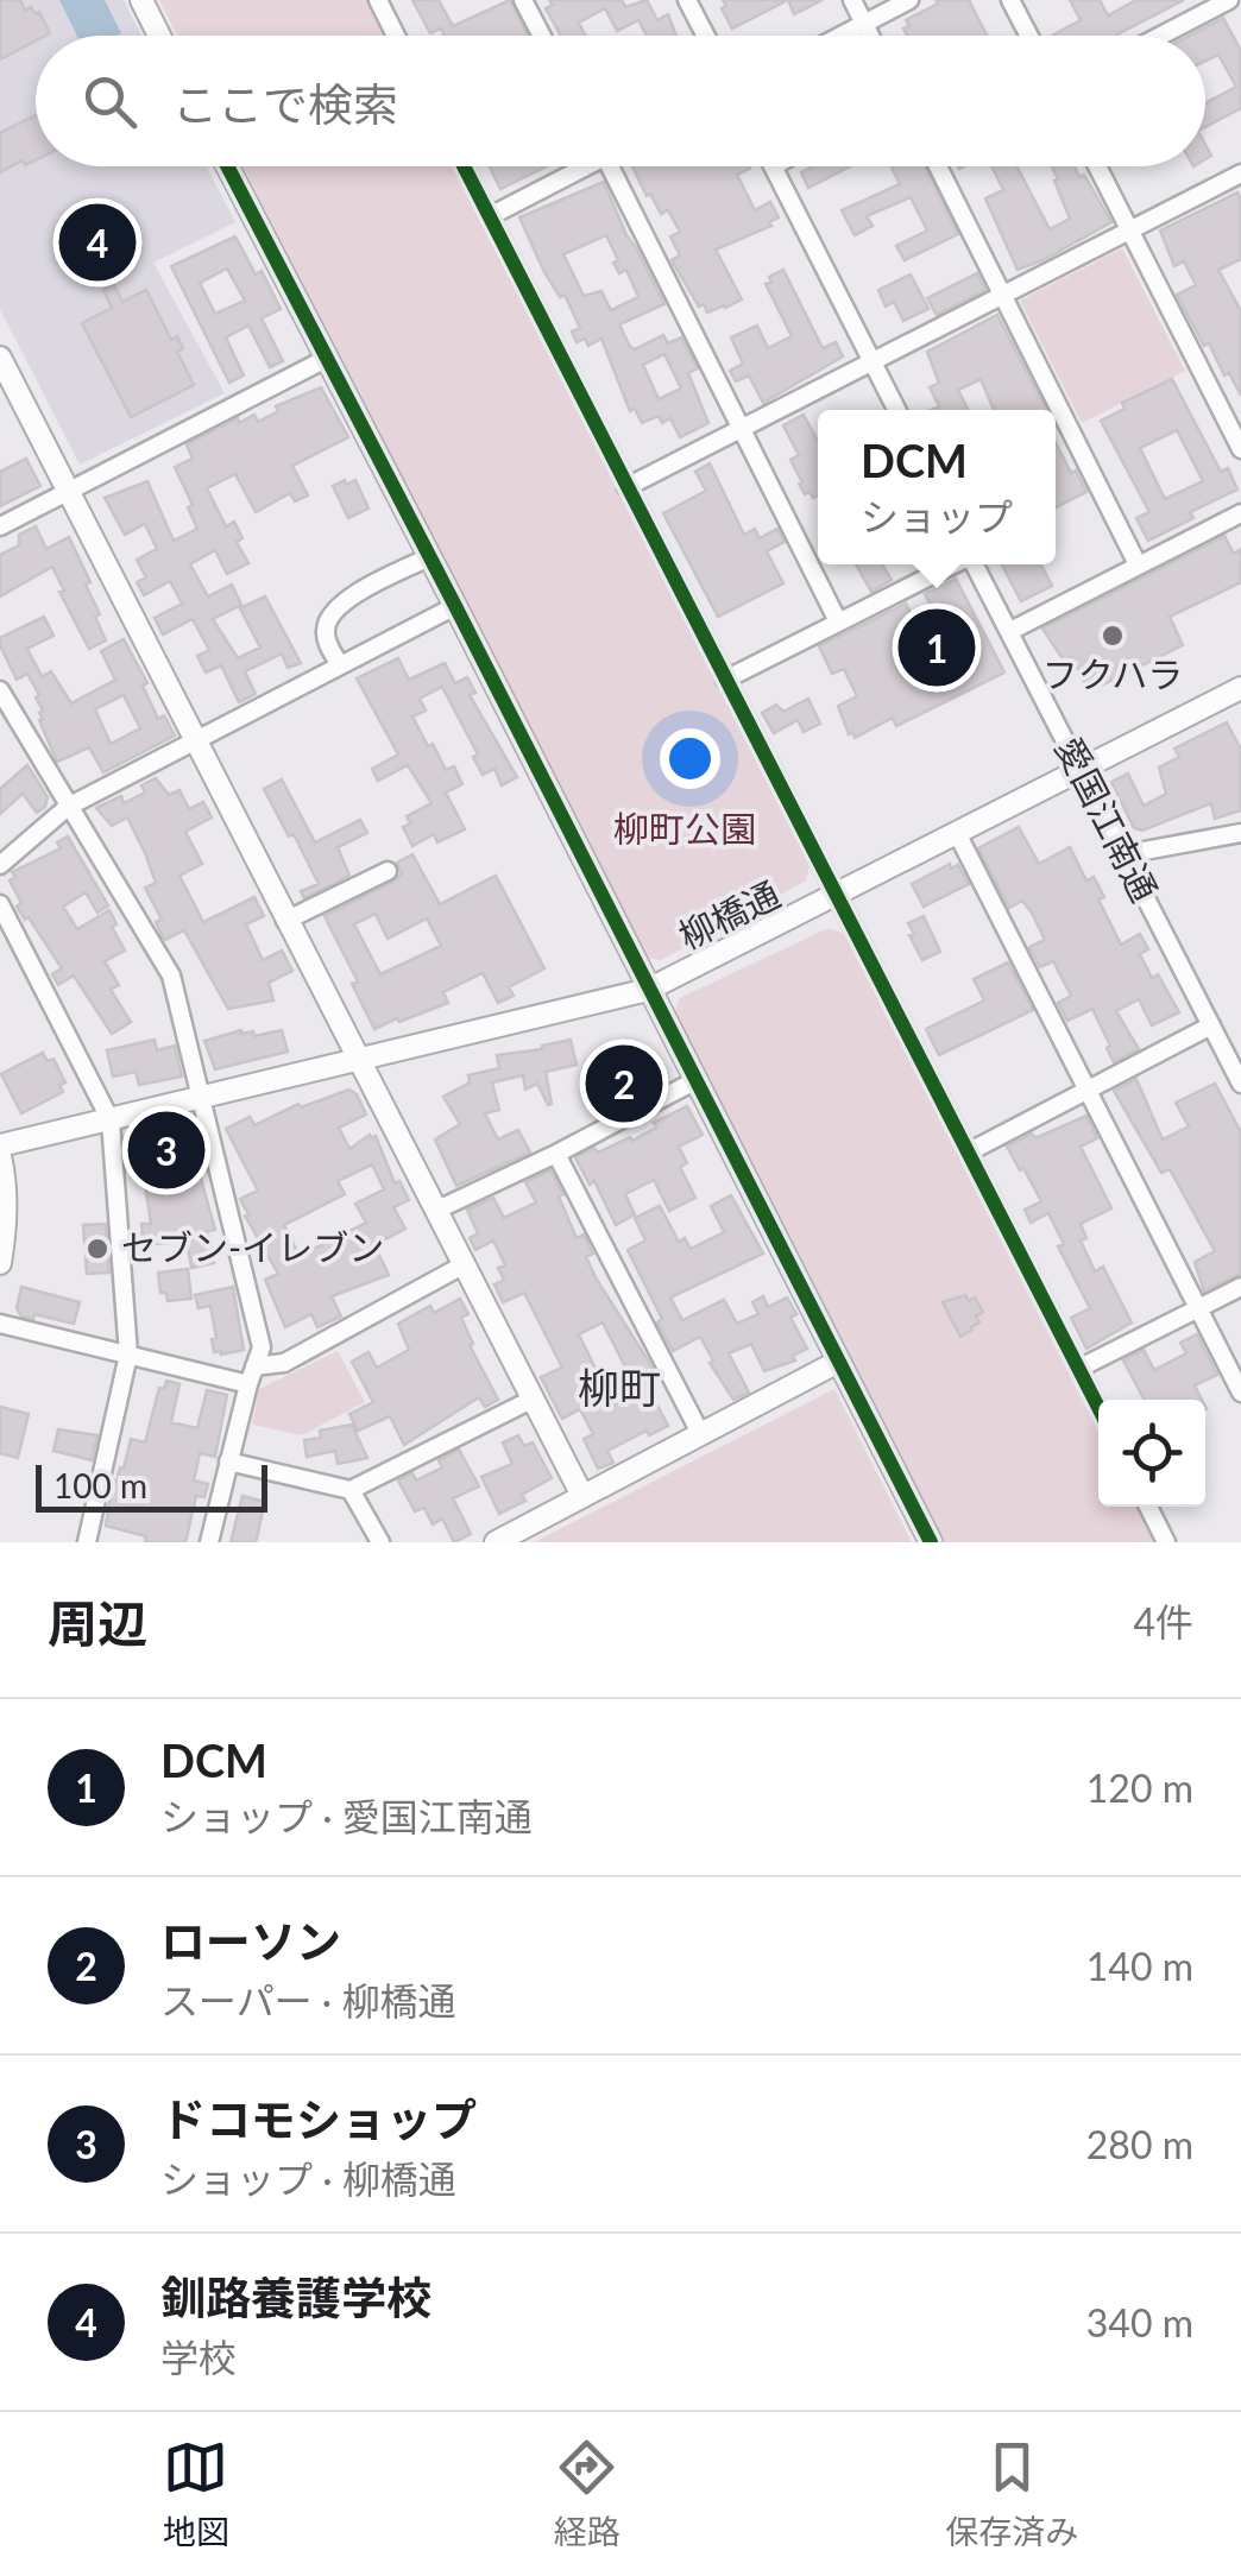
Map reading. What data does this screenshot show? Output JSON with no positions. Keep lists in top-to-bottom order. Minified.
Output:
{"streets":{"street":["愛国江南通","柳橋通"]},"crossings":[["愛国江南通","柳橋通"]],"districts":["柳町"],"parks":["柳町公園"],"places":["フクハラ","セブン-イレブン"],"scale_bar":"100 m","page":{"search":"ここで検索","pins":["4","1","2","3"],"popup":["DCM","ショップ"],"scale":"100 m","heading":["周辺","4件"],"list":[{"mark":"1","name":"DCM","note":"ショップ · 愛国江南通","value":"120 m"},{"mark":"2","name":"ローソン","note":"スーパー · 柳橋通","value":"140 m"},{"mark":"3","name":"ドコモショップ","note":"ショップ · 柳橋通","value":"280 m"},{"mark":"4","name":"釧路養護学校","note":"学校","value":"340 m"}],"nav":["地図","経路","保存済み"]}}
